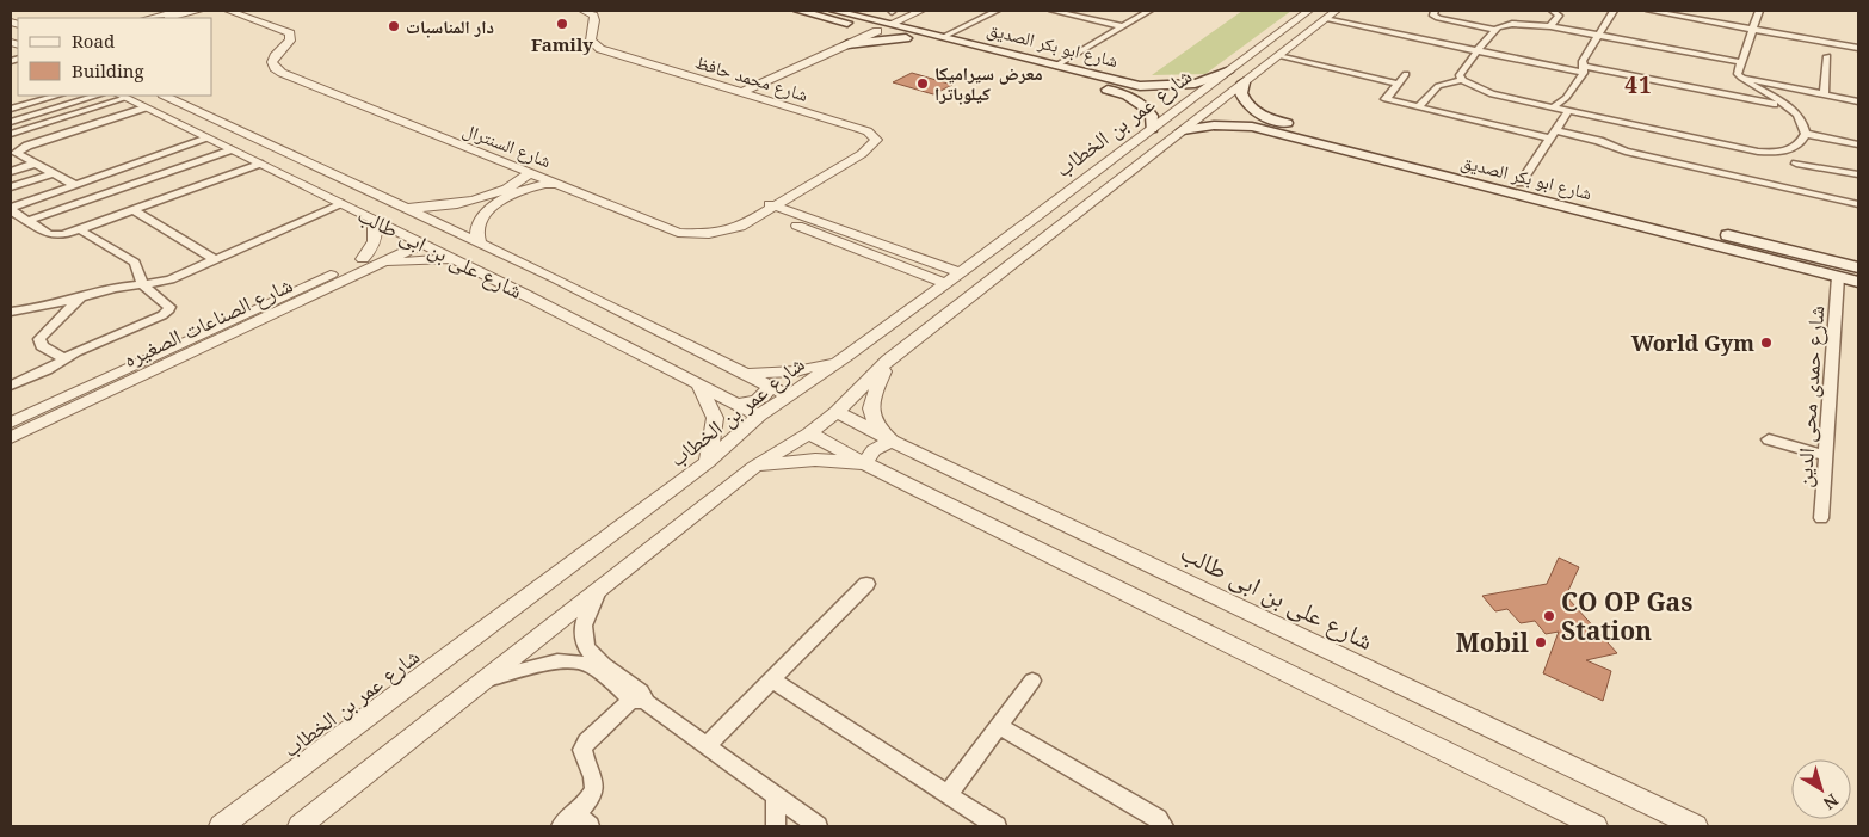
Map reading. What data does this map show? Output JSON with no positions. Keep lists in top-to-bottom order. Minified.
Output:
{"streets":{"main road":["شارع ابو بكر الصديق"],"street":["شارع محمد حافظ","شارع عمر بن الخطاب","شارع السنترال","شارع على بن ابى طالب","شارع الصناعات الصغيره","شارع حمدى محى الدين"]},"crossings":[["شارع ابو بكر الصديق","شارع عمر بن الخطاب"],["شارع ابو بكر الصديق","شارع حمدى محى الدين"],["شارع محمد حافظ","شارع السنترال"],["شارع عمر بن الخطاب","شارع على بن ابى طالب"],["شارع على بن ابى طالب","شارع الصناعات الصغيره"]],"districts":["41"],"places":["Family","دار المناسبات","معرض سيراميكا كيلوباترا","World Gym","CO OP Gas Station","Mobil"],"legend":["Road","Building"],"north":"bottom right"}
